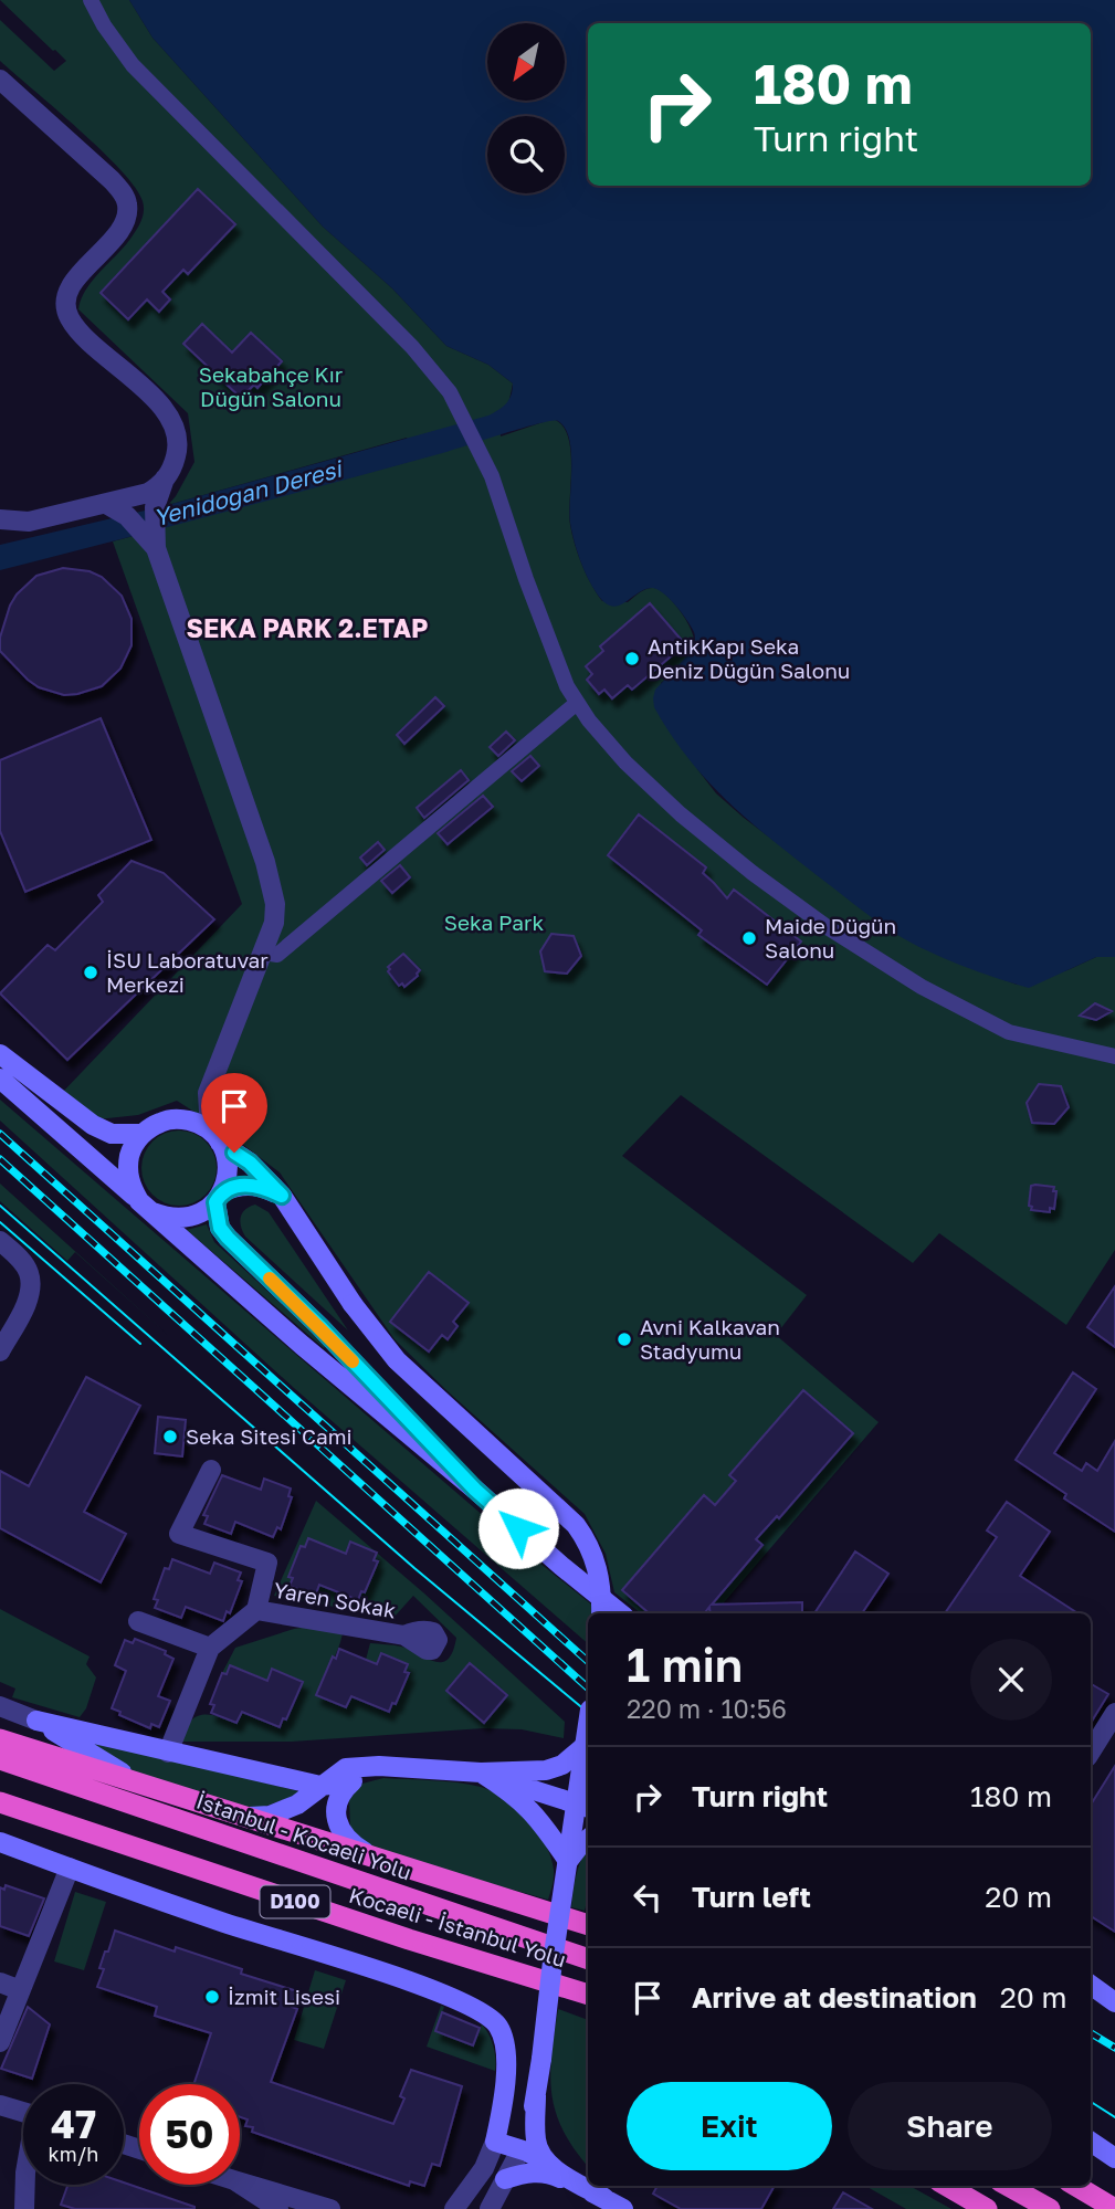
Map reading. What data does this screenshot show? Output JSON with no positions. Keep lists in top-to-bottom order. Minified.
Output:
{"streets":{"highway":["İstanbul - Kocaeli Yolu","D100","Kocaeli - İstanbul Yolu"],"street":["Yaren Sokak"]},"districts":["SEKA PARK 2.ETAP"],"water":["Yenidoğan Deresi"],"parks":["Sekabahçe Kır Düğün Salonu","Seka Park"],"places":["AntikKapı Seka Deniz Düğün Salonu","Maide Düğün Salonu","İSU Laboratuvar Merkezi","Avni Kalkavan Stadyumu","Seka Sitesi Cami","İzmit Lisesi"],"north":"bottom left","page":{"turn":["180 m","Turn right"],"heading":["1 min","220 m · 10:56"],"list":[{"name":"Turn right","value":"180 m"},{"name":"Turn left","value":"20 m"},{"name":"Arrive at destination","value":"20 m"}],"buttons":["Exit","Share"],"speed":"47 km/h","limit":"50"}}
